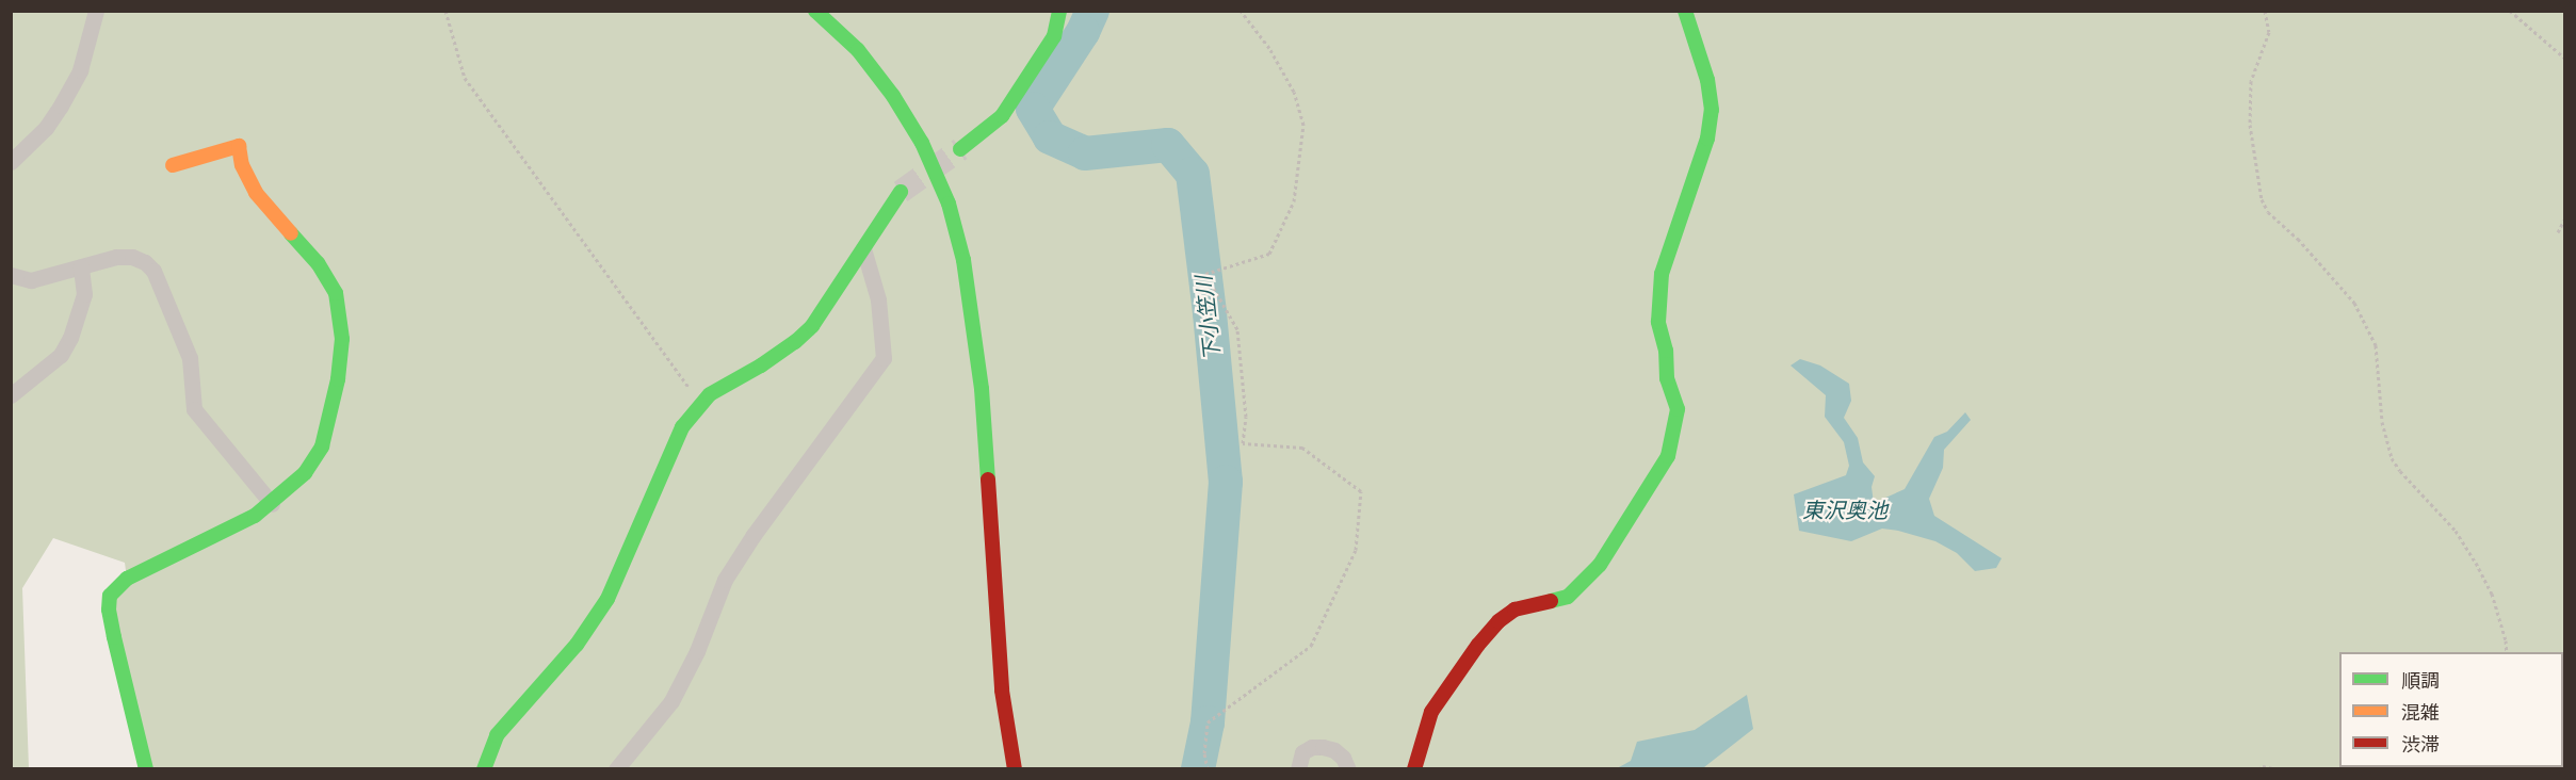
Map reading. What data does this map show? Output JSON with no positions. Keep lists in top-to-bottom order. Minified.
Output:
{"water":["下小笠川","東沢奥池"],"legend":["順調","混雑","渋滞"]}
